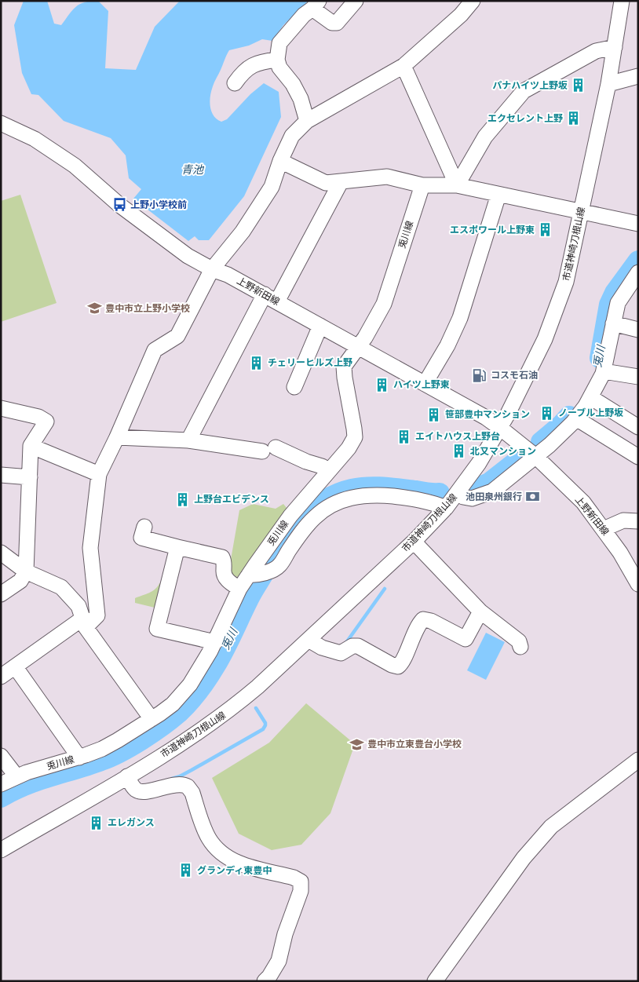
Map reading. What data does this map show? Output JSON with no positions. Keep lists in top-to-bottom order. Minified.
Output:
{"streets":{"street":["兎川線","市道神崎刀根山線","上野新田線"]},"crossings":[["兎川線","上野新田線"],["市道神崎刀根山線","上野新田線"]],"water":["青池","兎川"],"places":{"building":["パナハイツ上野坂","エクセレント上野","エスポワール上野東","チェリーヒルズ上野","ハイツ上野東","ノーブル上野坂","笹部豊中マンション","エイトハウス上野台","北又マンション","上野台エビデンス","エレガンス","グランディ東豊中"],"bus stop":["上野小学校前"],"school or university":["豊中市立上野小学校","豊中市立東豊台小学校"],"fuel station":["コスモ石油"],"bank":["池田泉州銀行"]}}
